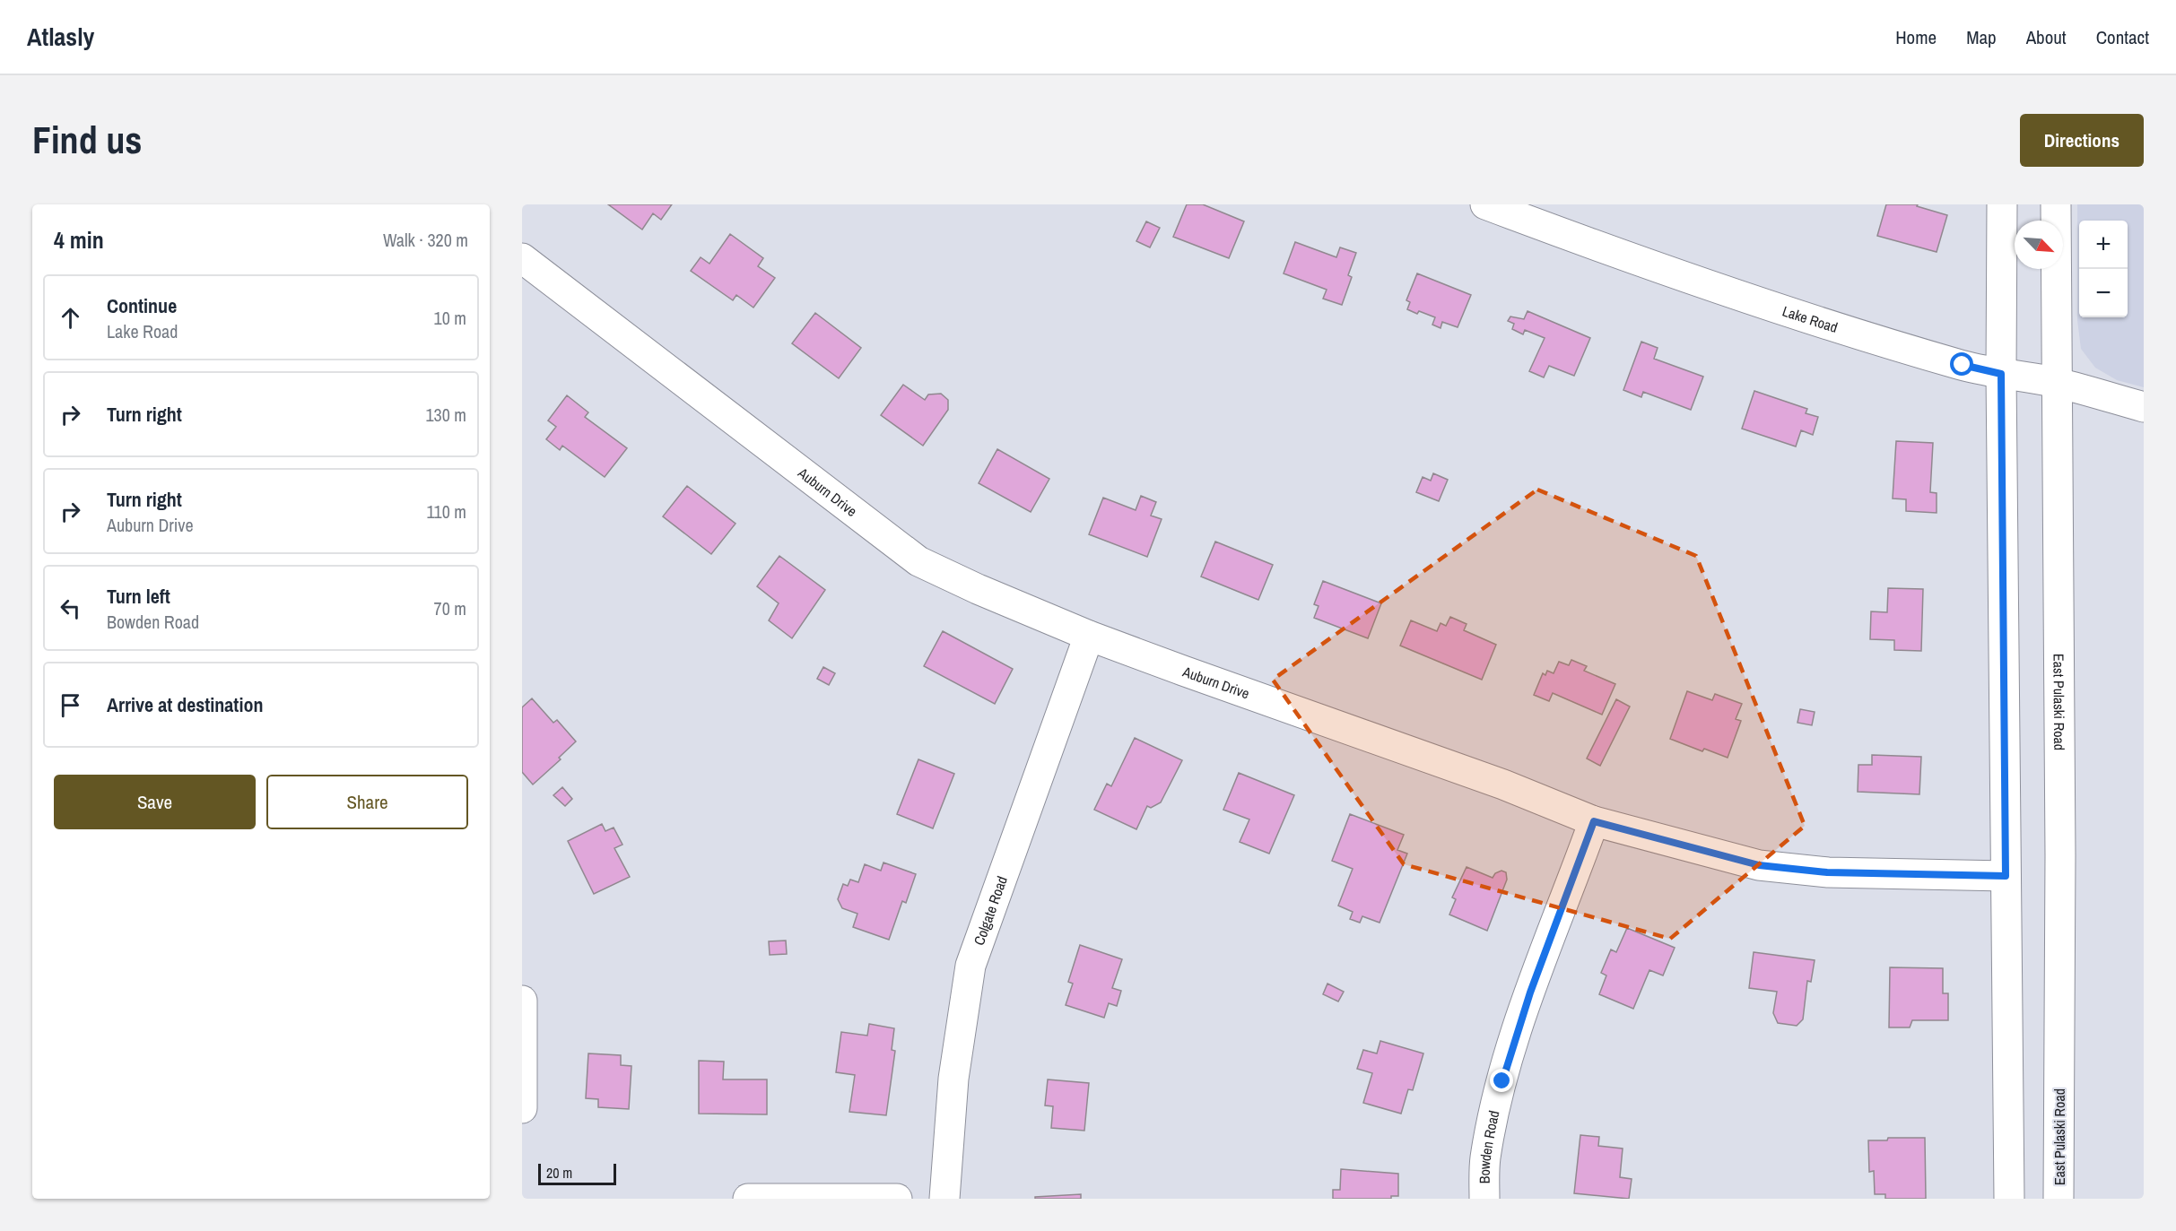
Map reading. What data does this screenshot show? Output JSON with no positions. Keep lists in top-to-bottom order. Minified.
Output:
{"streets":{"street":["Lake Road","Auburn Drive","East Pulaski Road","Colgate Road","Bowden Road"]},"crossings":[["Lake Road","East Pulaski Road"],["Auburn Drive","Colgate Road"],["Auburn Drive","Bowden Road"]],"scale_bar":"20 m","north":"bottom right","page":{"header":"Atlasly","nav":["Home","Map","About","Contact"],"buttons":["Directions",["Save","Share"]],"title":"Find us","heading":["4 min","Walk · 320 m"],"map_buttons":["+","−"],"list":[["Continue","Lake Road","10 m"],["Turn right","130 m"],["Turn right","Auburn Drive","110 m"],["Turn left","Bowden Road","70 m"],"Arrive at destination"],"scale":"20 m"}}
